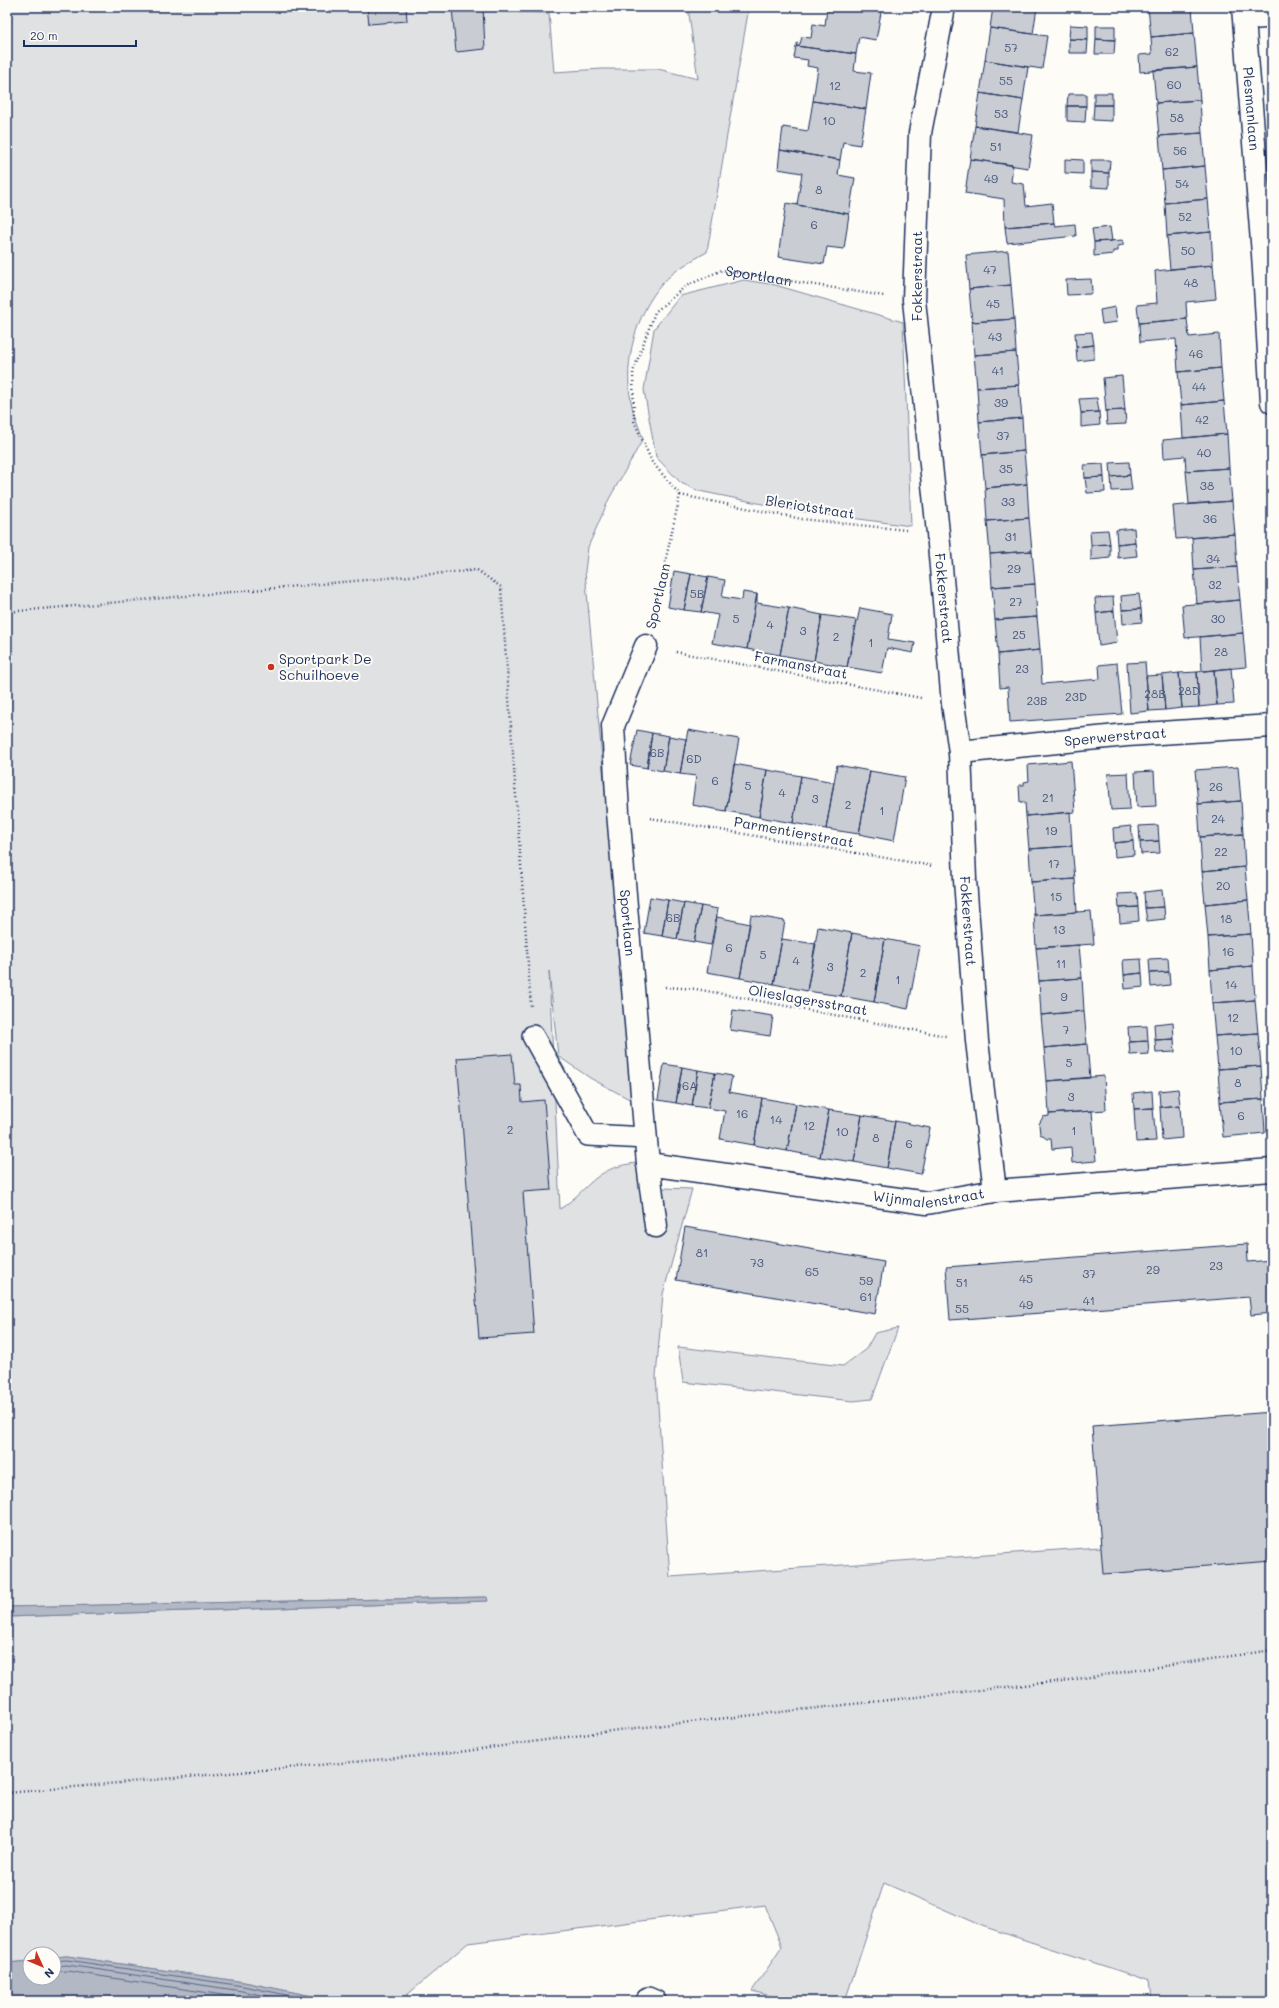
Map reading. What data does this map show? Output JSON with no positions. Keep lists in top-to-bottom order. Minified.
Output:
{"streets":{"street":["Plesmanlaan","Fokkerstraat","Sportlaan","Sperwerstraat","Wijnmalenstraat"],"path":["Bleriotstraat","Farmanstraat","Parmentierstraat","Olieslagersstraat"]},"crossings":[["Fokkerstraat","Sportlaan"],["Fokkerstraat","Bleriotstraat"],["Fokkerstraat","Farmanstraat"],["Fokkerstraat","Sperwerstraat"],["Fokkerstraat","Parmentierstraat"],["Fokkerstraat","Olieslagersstraat"],["Fokkerstraat","Wijnmalenstraat"],["Sportlaan","Bleriotstraat"],["Sportlaan","Farmanstraat"],["Sportlaan","Parmentierstraat"],["Sportlaan","Olieslagersstraat"],["Sportlaan","Wijnmalenstraat"]],"places":["Sportpark De Schuilhoeve"],"house_numbers":["57","62","55","60","12","53","58","10","51","56","49","54","8","52","6","50","47","48","45","43","46","41","44","39","42","37","40","35","38","33","36","31","34","29","32","5B","27","5","30","4","3","25","2","1","28","23","28D","28B","23D","23B","6B","6D","6","5","26","4","21","3","2","1","24","19","22","17","20","15","6B","18","13","6","16","5","4","11","3","2","1","14","9","12","7","10","5","8","16A","3","16","6","14","12","2","1","10","8","6","81","73","23","29","65","37","45","59","51","61","41","49","55"],"scale_bar":"20 m","north":"bottom right"}
